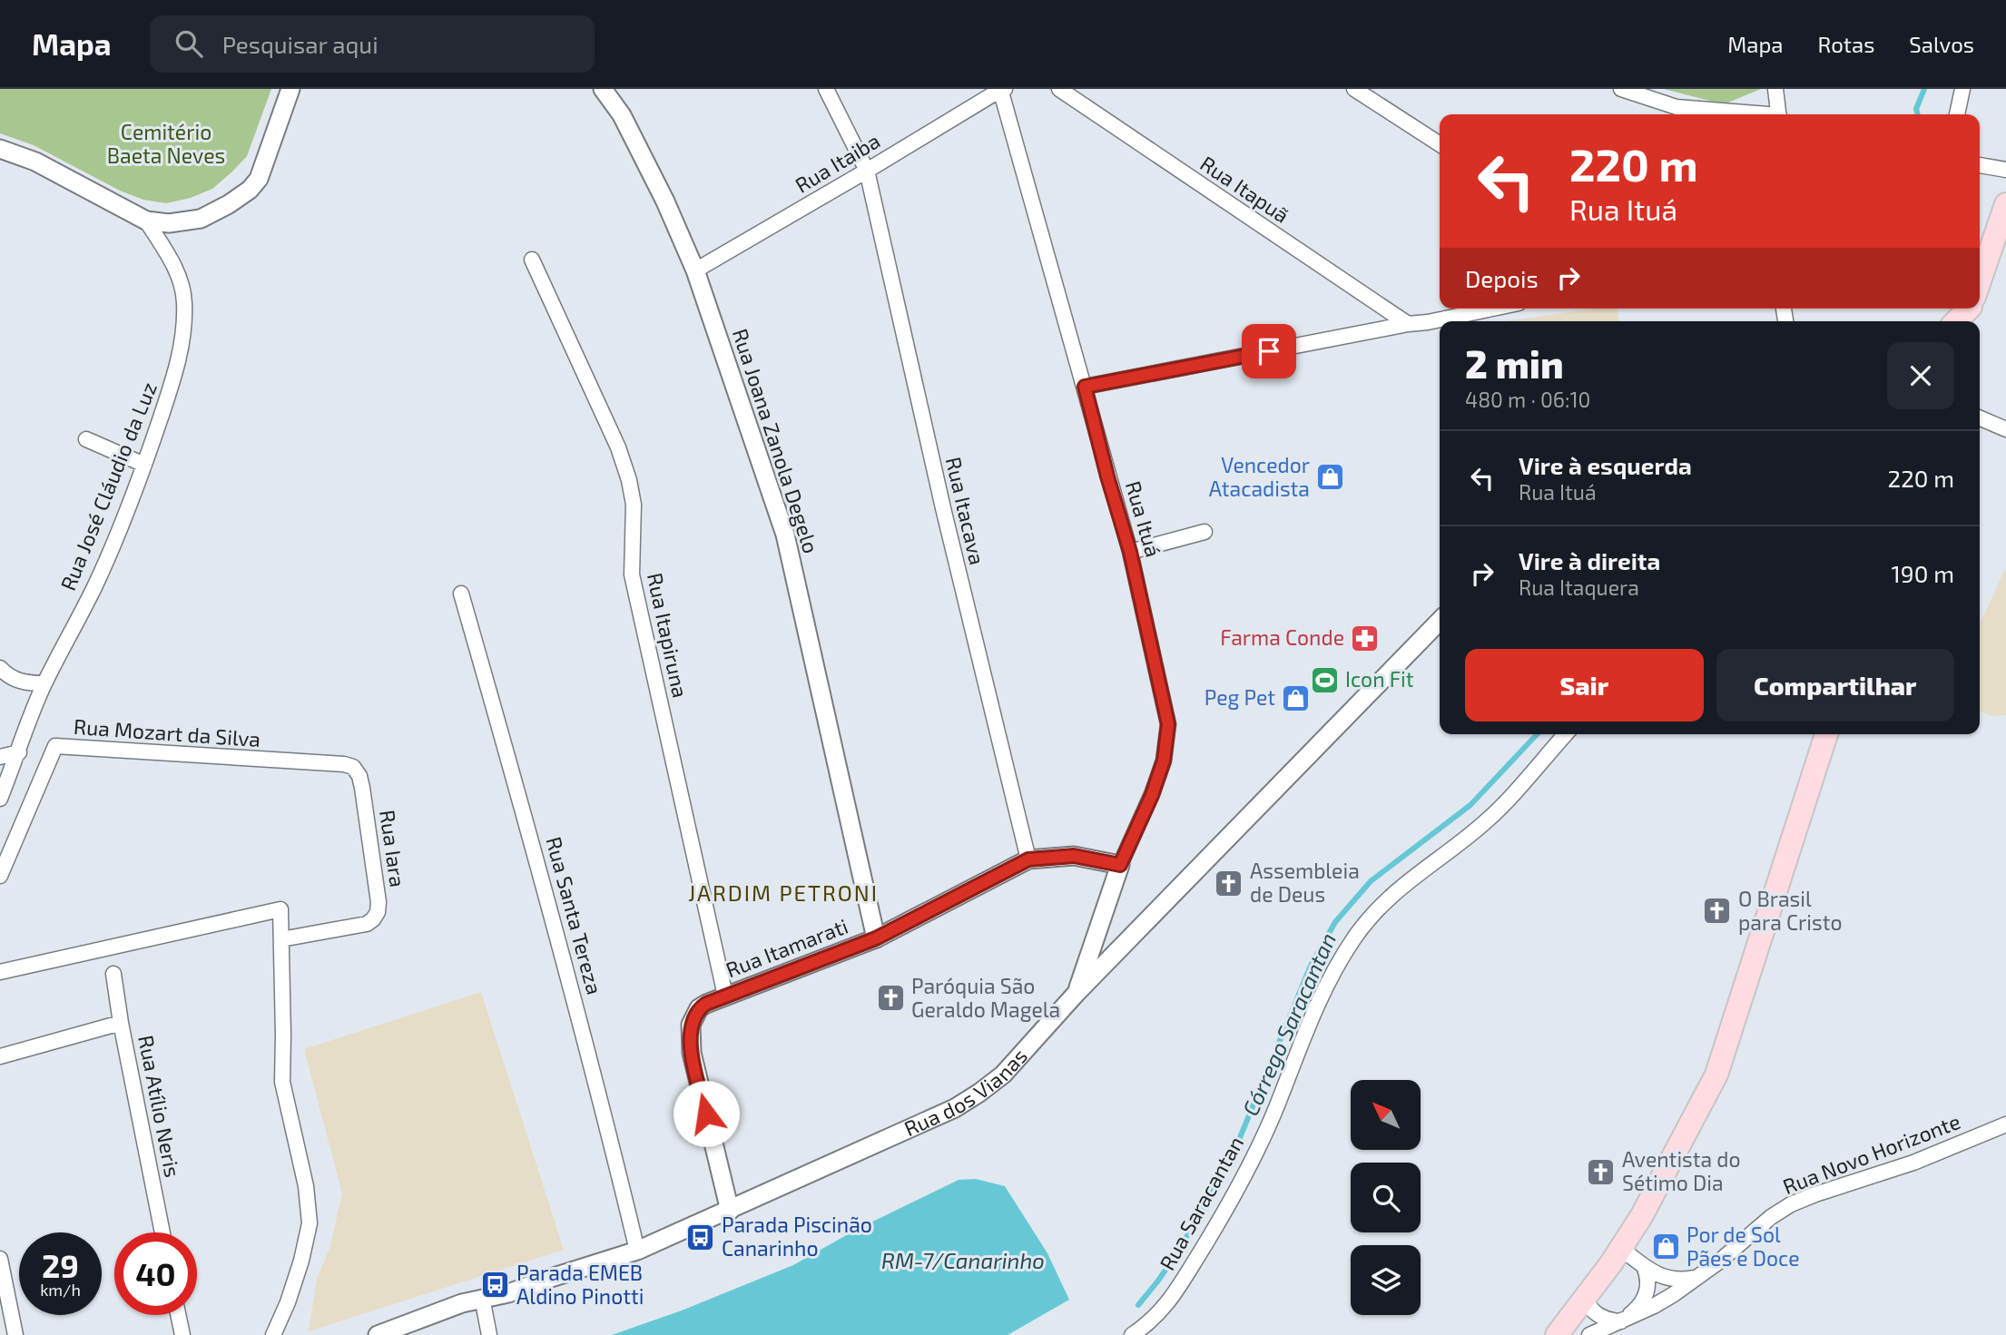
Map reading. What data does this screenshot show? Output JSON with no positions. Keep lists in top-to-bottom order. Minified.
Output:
{"streets":{"street":["Rua Itaiba","Rua Itapuã","Rua Joana Zanola Degelo","Rua José Cláudio da Luz","Rua Itacava","Rua Ituá","Rua Itapiruna","Rua Mozart da Silva","Rua Iara","Rua Santa Tereza","Rua Itamarati","Rua dos Vianas","Rua Atílio Neris","Rua Novo Horizonte","Rua Saracantan"]},"crossings":[["Rua Itaiba","Rua Joana Zanola Degelo"],["Rua Itaiba","Rua Itacava"],["Rua Itaiba","Rua Ituá"],["Rua Joana Zanola Degelo","Rua Itamarati"],["Rua Itacava","Rua Itamarati"],["Rua Ituá","Rua Itamarati"],["Rua Ituá","Rua dos Vianas"],["Rua Itapiruna","Rua Itamarati"],["Rua Mozart da Silva","Rua Iara"],["Rua Santa Tereza","Rua dos Vianas"],["Rua Itamarati","Rua dos Vianas"]],"districts":["JARDIM PETRONI"],"water":["Córrego Saracantan","RM-7/Canarinho"],"parks":["Cemitério Baeta Neves"],"places":{"shop":["Vencedor Atacadista","Peg Pet","Por de Sol Pães e Doce"],"pharmacy":["Farma Conde"],"sports":["Icon Fit"],"church":["Assembleia de Deus","O Brasil para Cristo","Paróquia São Geraldo Magela","Aventista do Sétimo Dia"],"bus stop":["Parada Piscinão Canarinho","Parada EMEB Aldino Pinotti"]},"north":"top left","page":{"header":"Mapa","search":"Pesquisar aqui","nav":["Mapa","Rotas","Salvos"],"turn":["220 m","Rua Ituá"],"then":"Depois","heading":["2 min","480 m · 06:10"],"list":[{"name":"Vire à esquerda","note":"Rua Ituá","value":"220 m"},{"name":"Vire à direita","note":"Rua Itaquera","value":"190 m"}],"buttons":["Sair","Compartilhar"],"speed":"29 km/h","limit":"40"}}
